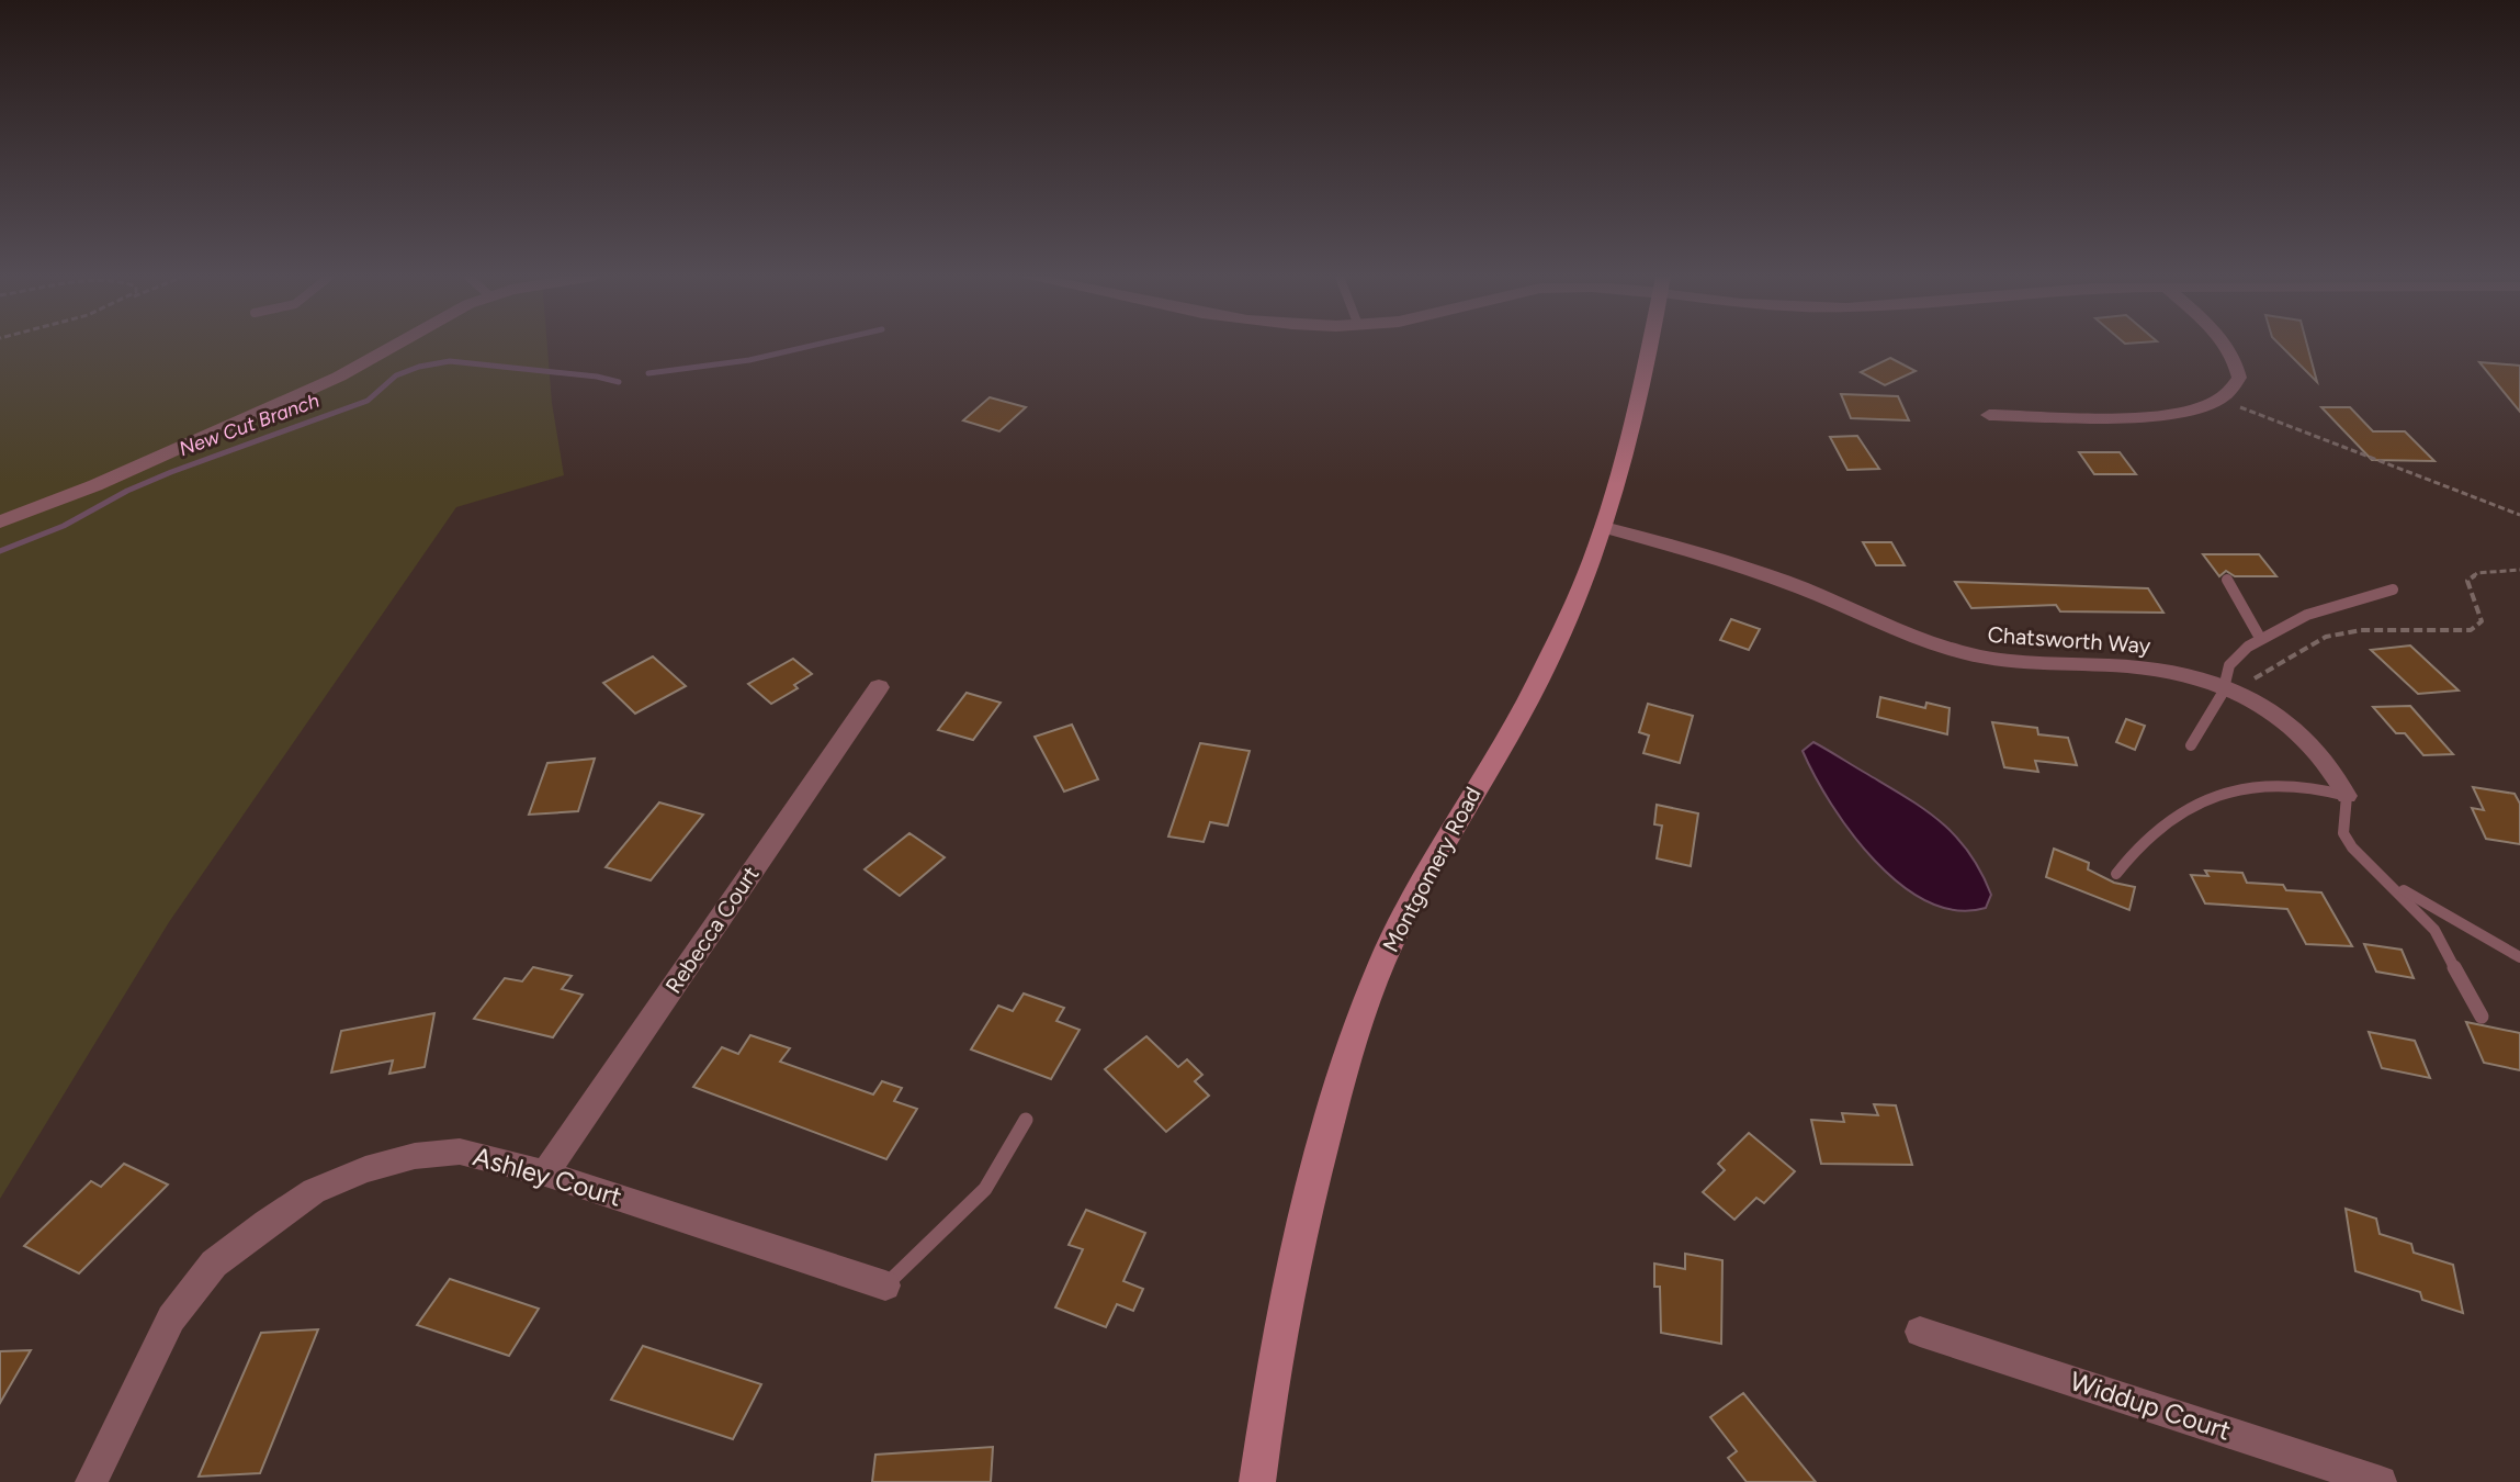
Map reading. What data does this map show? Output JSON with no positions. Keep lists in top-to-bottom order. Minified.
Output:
{"streets":{"main road":["Montgomery Road"],"street":["Chatsworth Way","Rebecca Court","Ashley Court","Widdup Court"]},"crossings":[["Chatsworth Way","Montgomery Road"],["Rebecca Court","Ashley Court"]],"water":["New Cut Branch"]}
